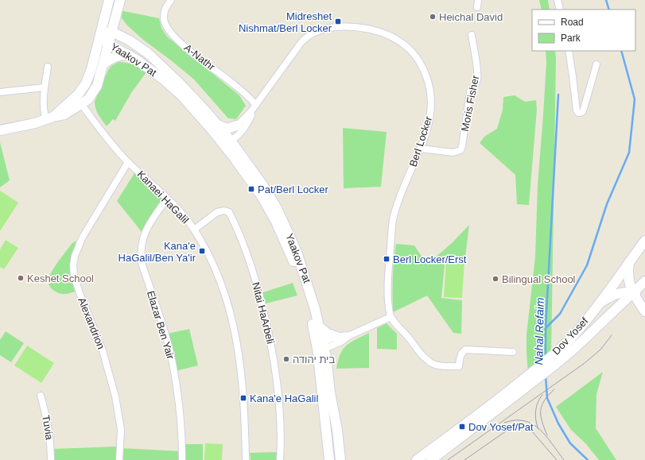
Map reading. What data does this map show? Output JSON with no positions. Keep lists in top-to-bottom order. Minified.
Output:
{"streets":{"main road":["Yaakov Pat","Dov Yosef"],"street":["A-Nathr","Moris Fisher","Berl Locker","Kanaei HaGalil","Nitai HaArbeli","Alexandrion","Elazar Ben Yair","Tuvia"]},"crossings":[["A-Nathr","Berl Locker"],["Yaakov Pat","Berl Locker"],["Moris Fisher","Berl Locker"],["Kanaei HaGalil","Nitai HaArbeli"],["Kanaei HaGalil","Alexandrion"],["Kanaei HaGalil","Elazar Ben Yair"]],"water":["Nahal Refaim"],"places":{"other":["Heichal David","Keshet School","Bilingual School","בית יהודה"],"transit":["Midreshet Nishmat/Berl Locker","Pat/Berl Locker","Kana'e HaGalil/Ben Ya'ir","Berl Locker/Erst","Kana'e HaGalil","Dov Yosef/Pat"]},"legend":["Road","Park"]}
